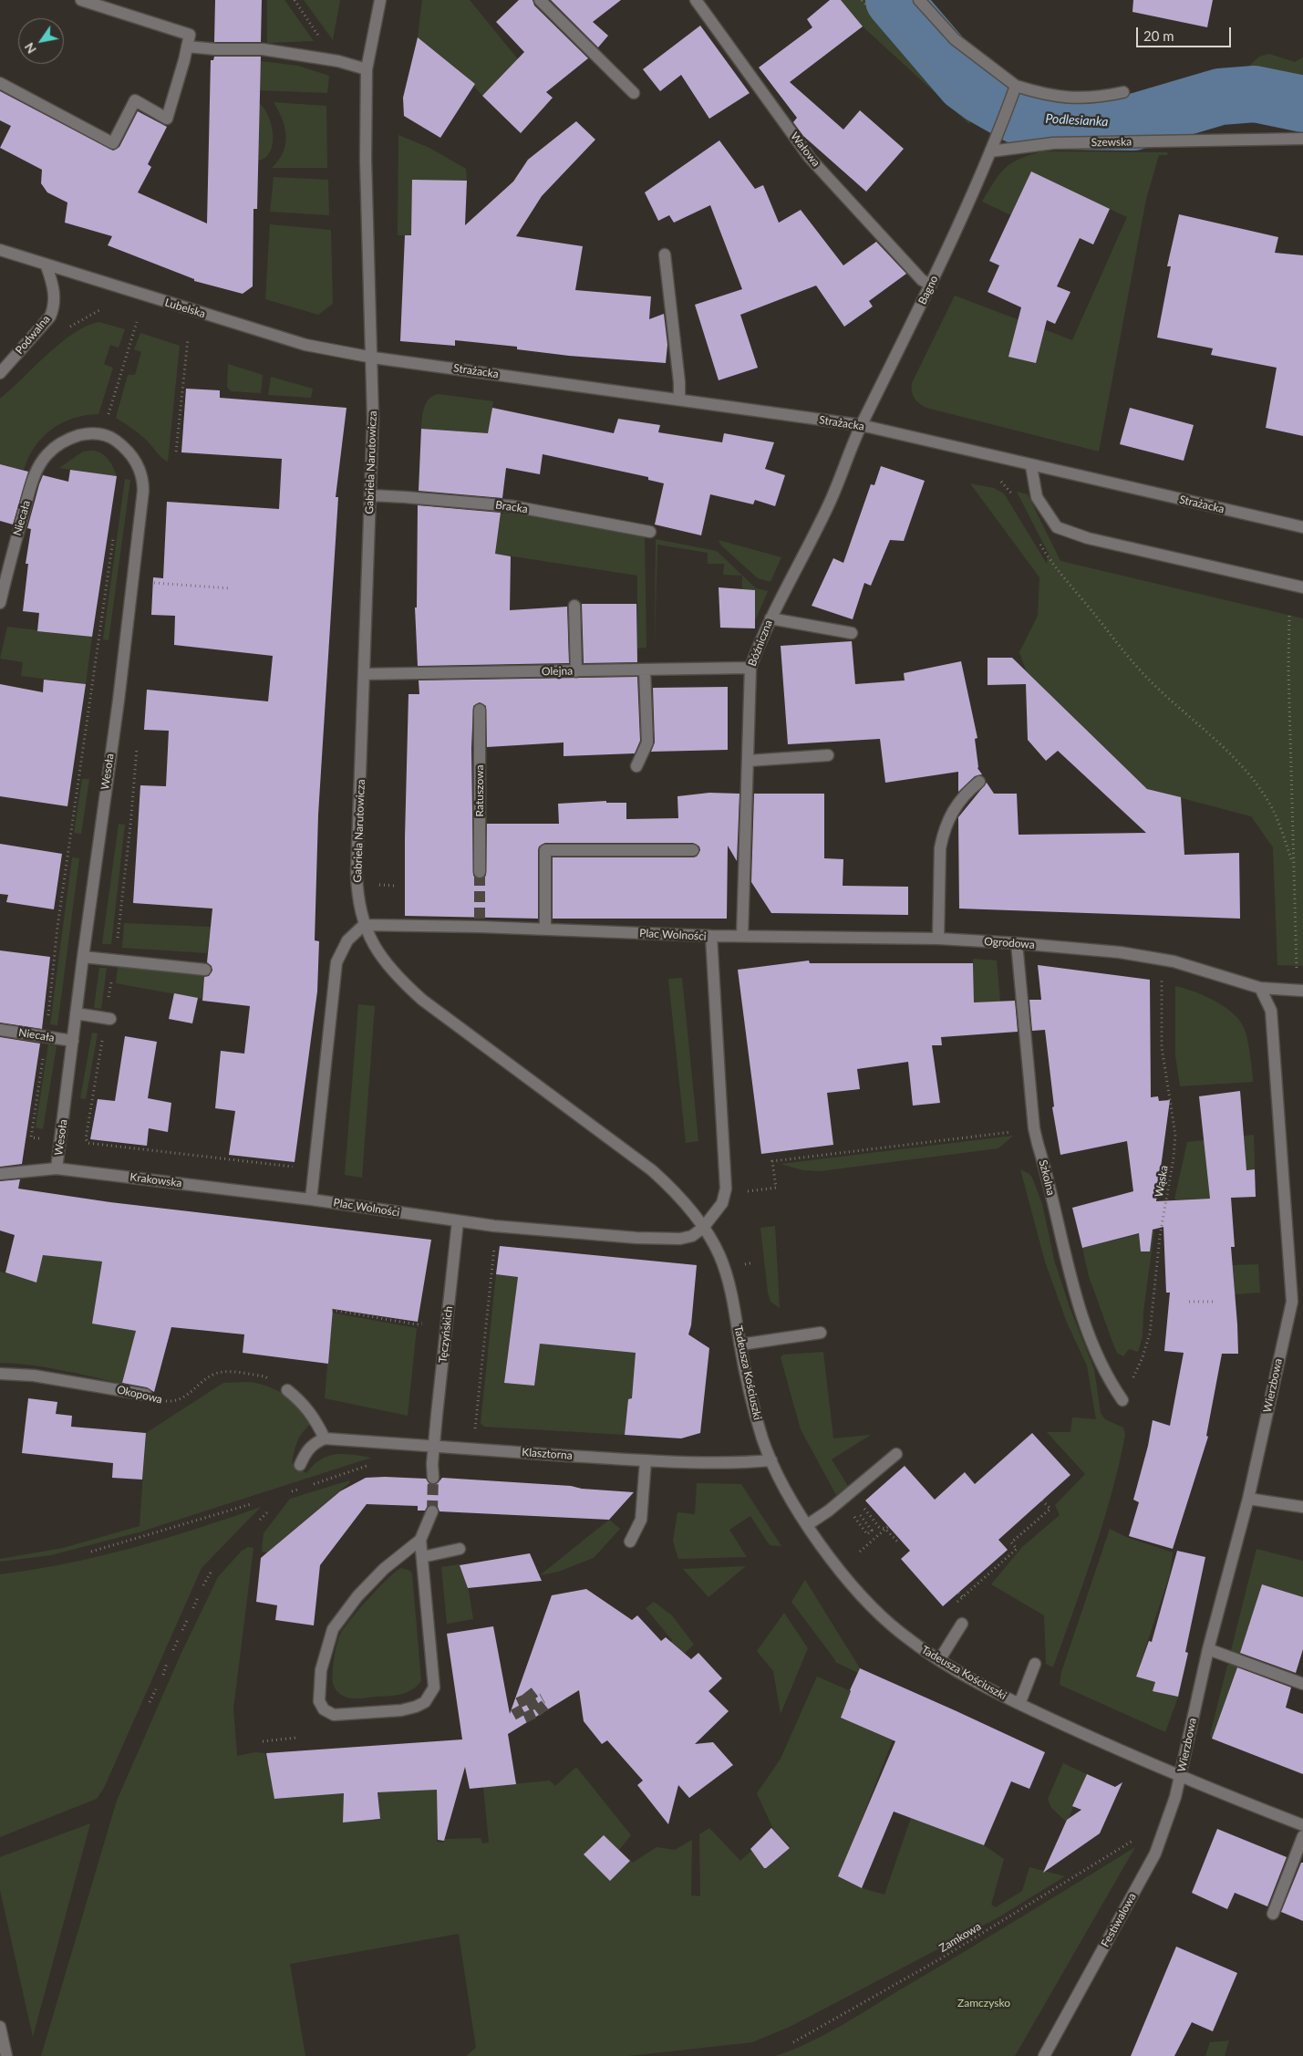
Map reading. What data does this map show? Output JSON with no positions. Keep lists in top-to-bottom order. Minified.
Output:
{"streets":{"street":["Szewska","Wałowa","Bagno","Lubelska","Podwalna","Strażacka","Gabriela Narutowicza","Bracka","Niecała","Bóźniczna","Olejna","Wesoła","Ratuszowa","Plac Wolności","Ogrodowa","Szkolna","Krakowska","Tęczyńskich","Tadeusza Kościuszki","Wierzbowa","Okopowa","Klasztorna","Festiwalowa"],"path":["Wąska","Zamkowa"]},"crossings":[["Szewska","Bagno"],["Wałowa","Bagno"],["Bagno","Strażacka"],["Bagno","Bóźniczna"],["Lubelska","Podwalna"],["Lubelska","Strażacka"],["Lubelska","Gabriela Narutowicza"],["Strażacka","Gabriela Narutowicza"],["Strażacka","Bóźniczna"],["Gabriela Narutowicza","Bracka"],["Gabriela Narutowicza","Olejna"],["Gabriela Narutowicza","Plac Wolności"],["Niecała","Wesoła"],["Bóźniczna","Olejna"],["Bóźniczna","Ogrodowa"],["Wesoła","Krakowska"],["Plac Wolności","Ogrodowa"],["Plac Wolności","Krakowska"],["Plac Wolności","Tęczyńskich"],["Plac Wolności","Tadeusza Kościuszki"],["Ogrodowa","Szkolna"],["Ogrodowa","Wąska"],["Ogrodowa","Wierzbowa"],["Szkolna","Wąska"],["Tęczyńskich","Klasztorna"],["Tadeusza Kościuszki","Wierzbowa"],["Tadeusza Kościuszki","Klasztorna"],["Tadeusza Kościuszki","Festiwalowa"],["Wierzbowa","Festiwalowa"]],"water":["Podlesianka"],"parks":["Zamczysko"],"scale_bar":"20 m","north":"bottom left"}
